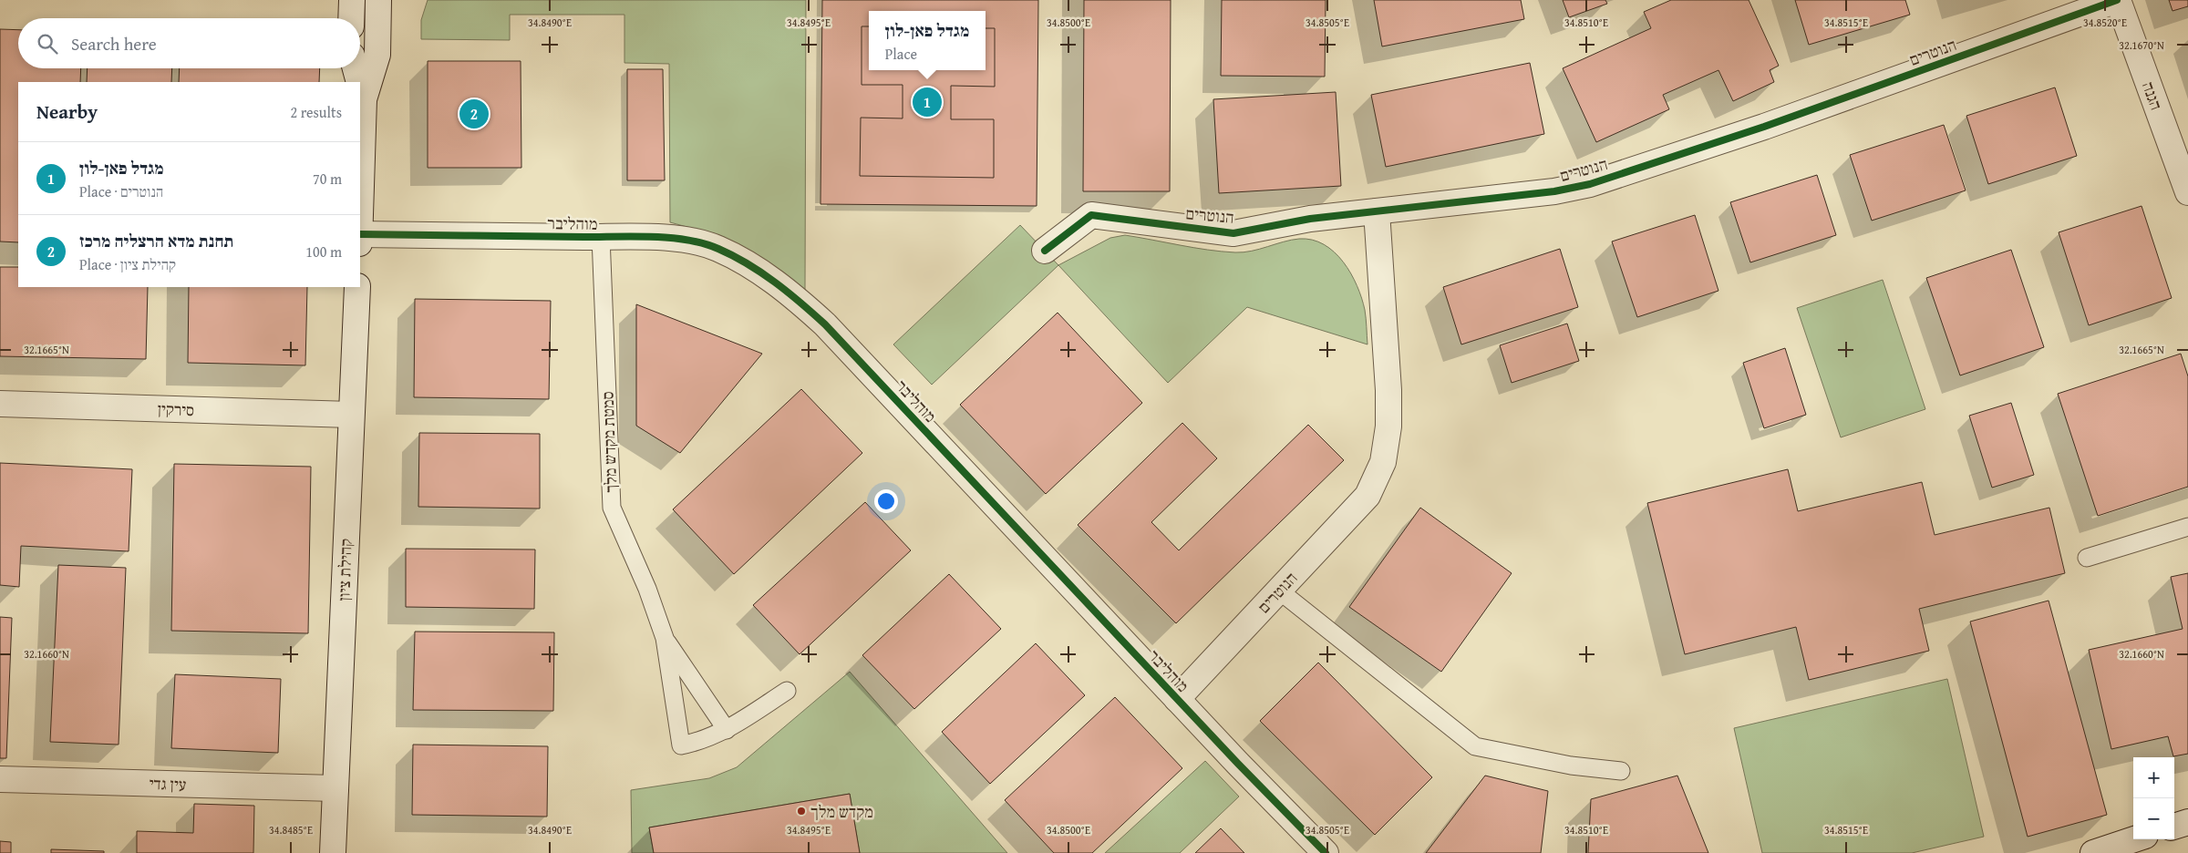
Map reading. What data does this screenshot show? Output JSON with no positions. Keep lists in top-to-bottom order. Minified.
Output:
{"streets":{"street":["הנוטרים","הגנה","מוהליבר","סירקין","קהילת ציון","עין גדי"],"lane":["סמטת מקדש מלך"]},"crossings":[["הנוטרים","הגנה"],["הנוטרים","מוהליבר"],["מוהליבר","סמטת מקדש מלך"],["סירקין","קהילת ציון"],["קהילת ציון","עין גדי"]],"places":["מקדש מלך"],"page":{"popup":["מגדל פאן-לון","Place"],"search":"Search here","heading":["Nearby","2 results"],"pins":["1","2"],"list":[{"mark":"1","name":"מגדל פאן-לון","note":"Place · הנוטרים","value":"70 m"},{"mark":"2","name":"תחנת מדא הרצליה מרכז","note":"Place · קהילת ציון","value":"100 m"}],"map_buttons":["+","−"]},"coordinates":["34.8490°E","34.8495°E","34.8500°E","34.8505°E","34.8510°E","34.8515°E","34.8520°E","32.1670°N","32.1665°N","32.1660°N","34.8485°E"]}
